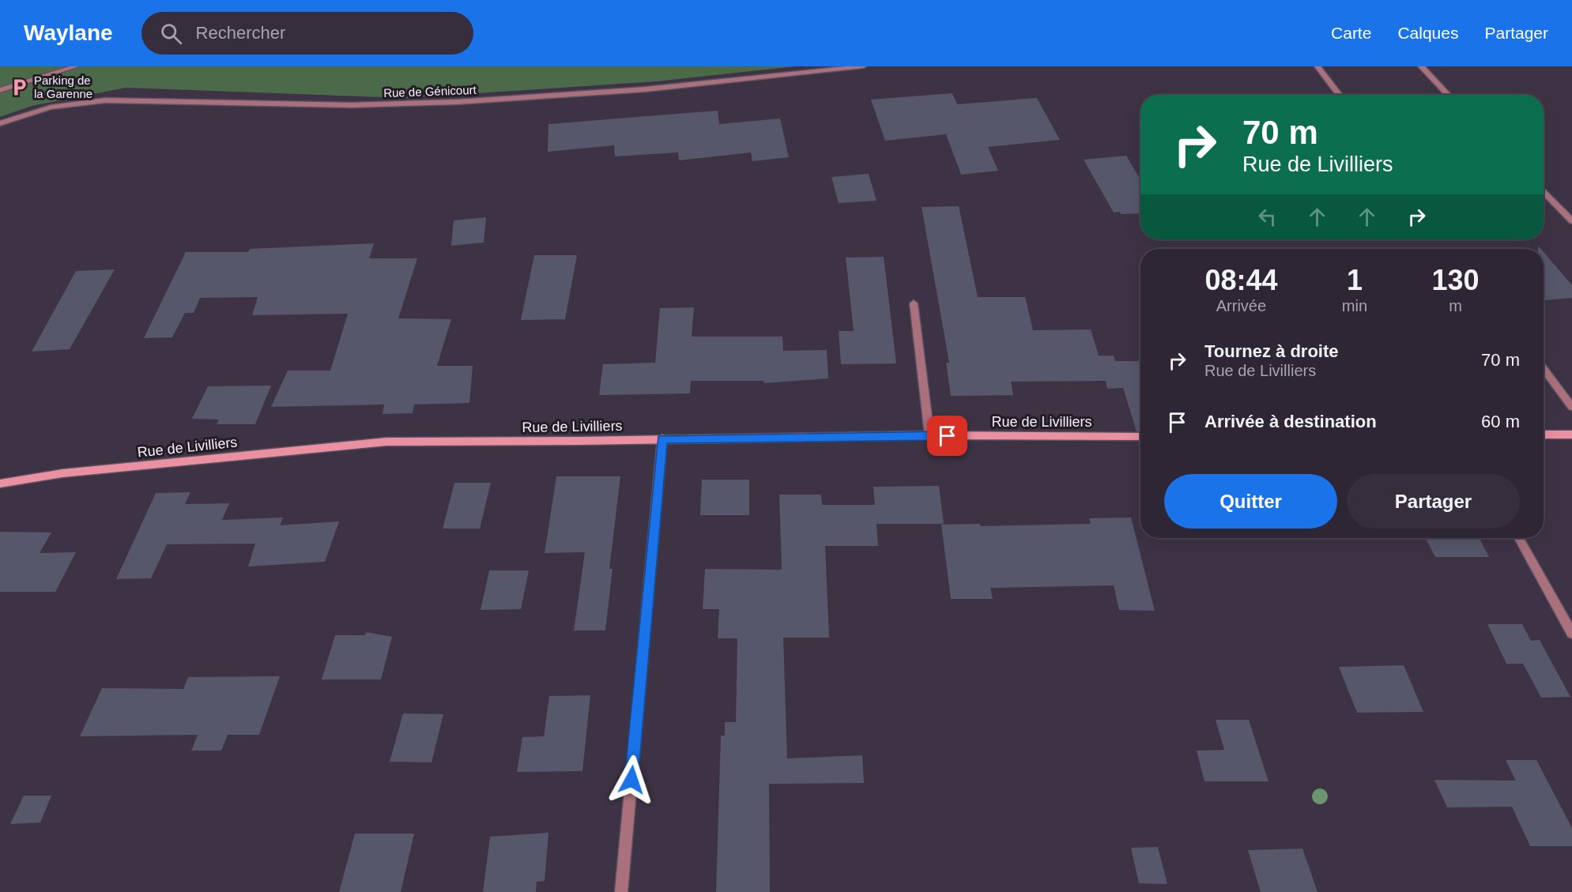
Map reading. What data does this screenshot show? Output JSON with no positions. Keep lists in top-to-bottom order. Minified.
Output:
{"streets":{"street":["Rue de Génicourt","Rue de Livilliers"]},"places":{"parking":["Parking de la Garenne"]},"page":{"header":"Waylane","search":"Rechercher","nav":["Carte","Calques","Partager"],"turn":["70 m","Rue de Livilliers"],"eta":["08:44","Arrivée","1","min","130","m"],"list":[{"name":"Tournez à droite","note":"Rue de Livilliers","value":"70 m"},{"name":"Arrivée à destination","value":"60 m"}],"buttons":["Quitter","Partager"]}}
